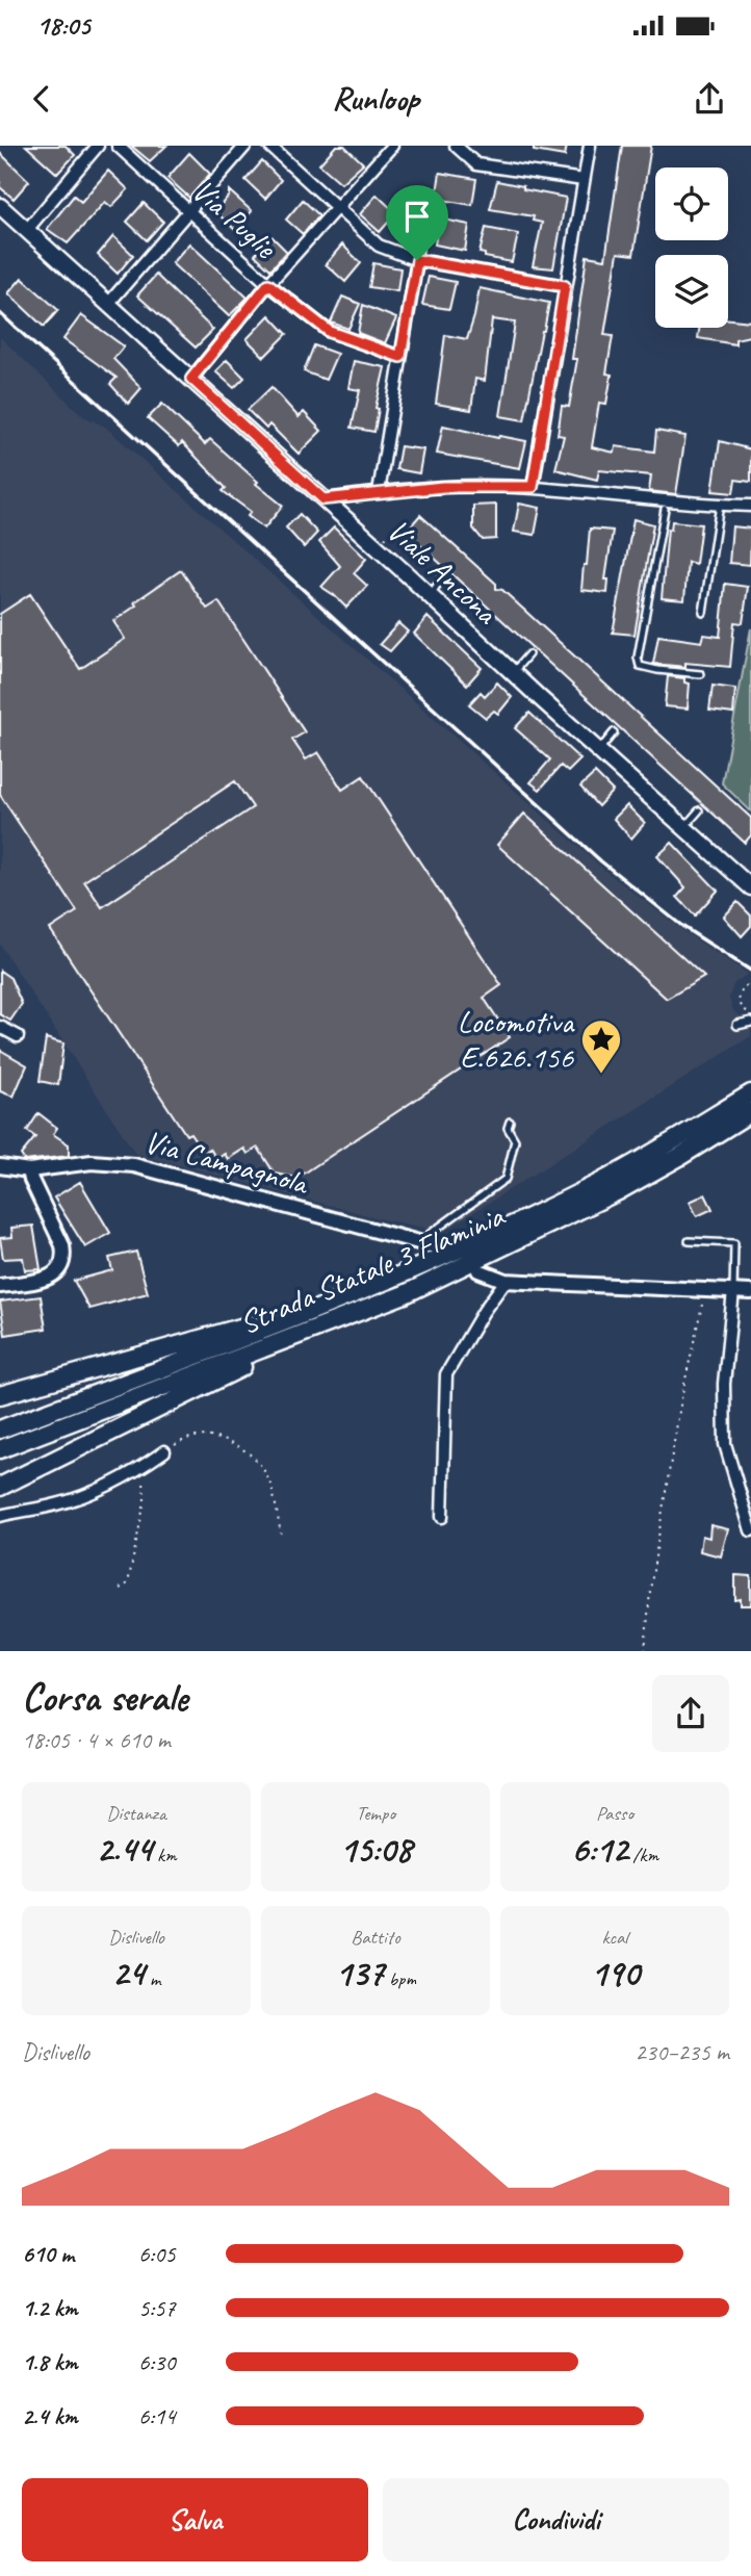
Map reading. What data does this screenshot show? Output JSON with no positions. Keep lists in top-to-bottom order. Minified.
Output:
{"streets":{"highway":["Strada Statale 3 Flaminia"],"main road":["Viale Ancona"],"street":["Via Puglie","Via Campagnola"]},"places":{"place":["Locomotiva E.626.156"]},"page":{"status":"18:05","header":"Runloop","heading":["Corsa serale","18:05 · 4 × 610 m"],"stats":[["Distanza","2.44 km"],["Tempo","15:08"],["Passo","6:12 /km"],["Dislivello","24 m"],["Battito","137 bpm"],["kcal","190"]],"chart":["Dislivello","230–235 m"],"list":[{"name":"610 m","note":"6:05"},{"name":"1.2 km","note":"5:57"},{"name":"1.8 km","note":"6:30"},{"name":"2.4 km","note":"6:14"}],"buttons":["Salva","Condividi"]}}
